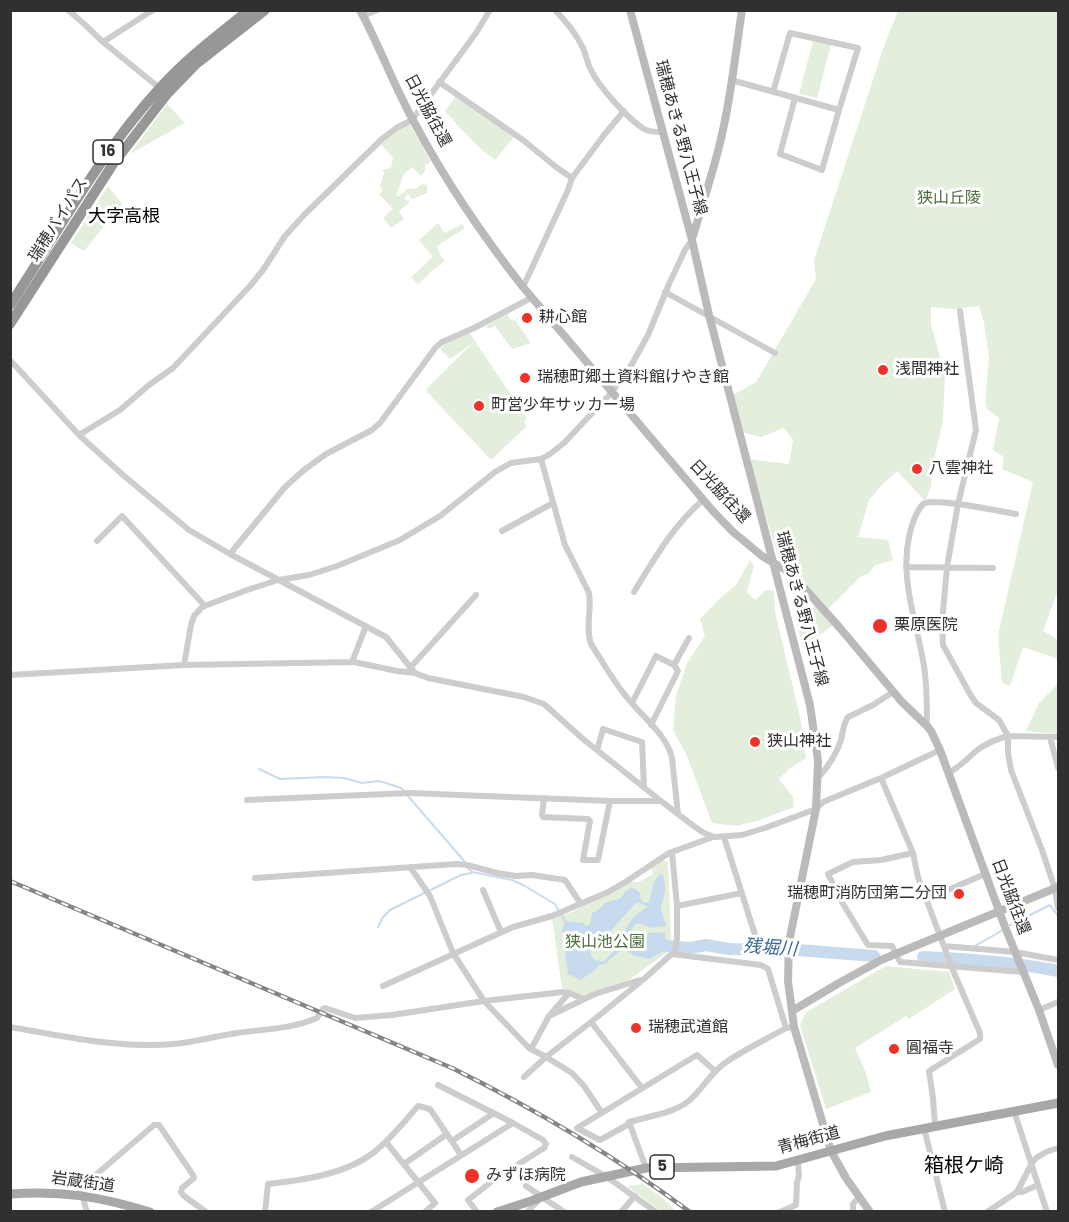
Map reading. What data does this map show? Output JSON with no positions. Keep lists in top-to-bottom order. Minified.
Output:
{"streets":{"highway":["16","瑞穂バイパス"],"main road":["青梅街道","5","岩蔵街道"],"street":["日光脇往還","瑞穂あきる野八王子線"]},"crossings":[["日光脇往還","瑞穂あきる野八王子線"],["瑞穂あきる野八王子線","青梅街道"]],"districts":["大字高根","箱根ケ崎"],"water":["残堀川"],"parks":["狭山丘陵","狭山池公園"],"places":["耕心館","浅間神社","瑞穂町郷土資料館けやき館","町営少年サッカー場","八雲神社","栗原医院","狭山神社","瑞穂町消防団第二分団","瑞穂武道館","圓福寺","みずほ病院"]}
